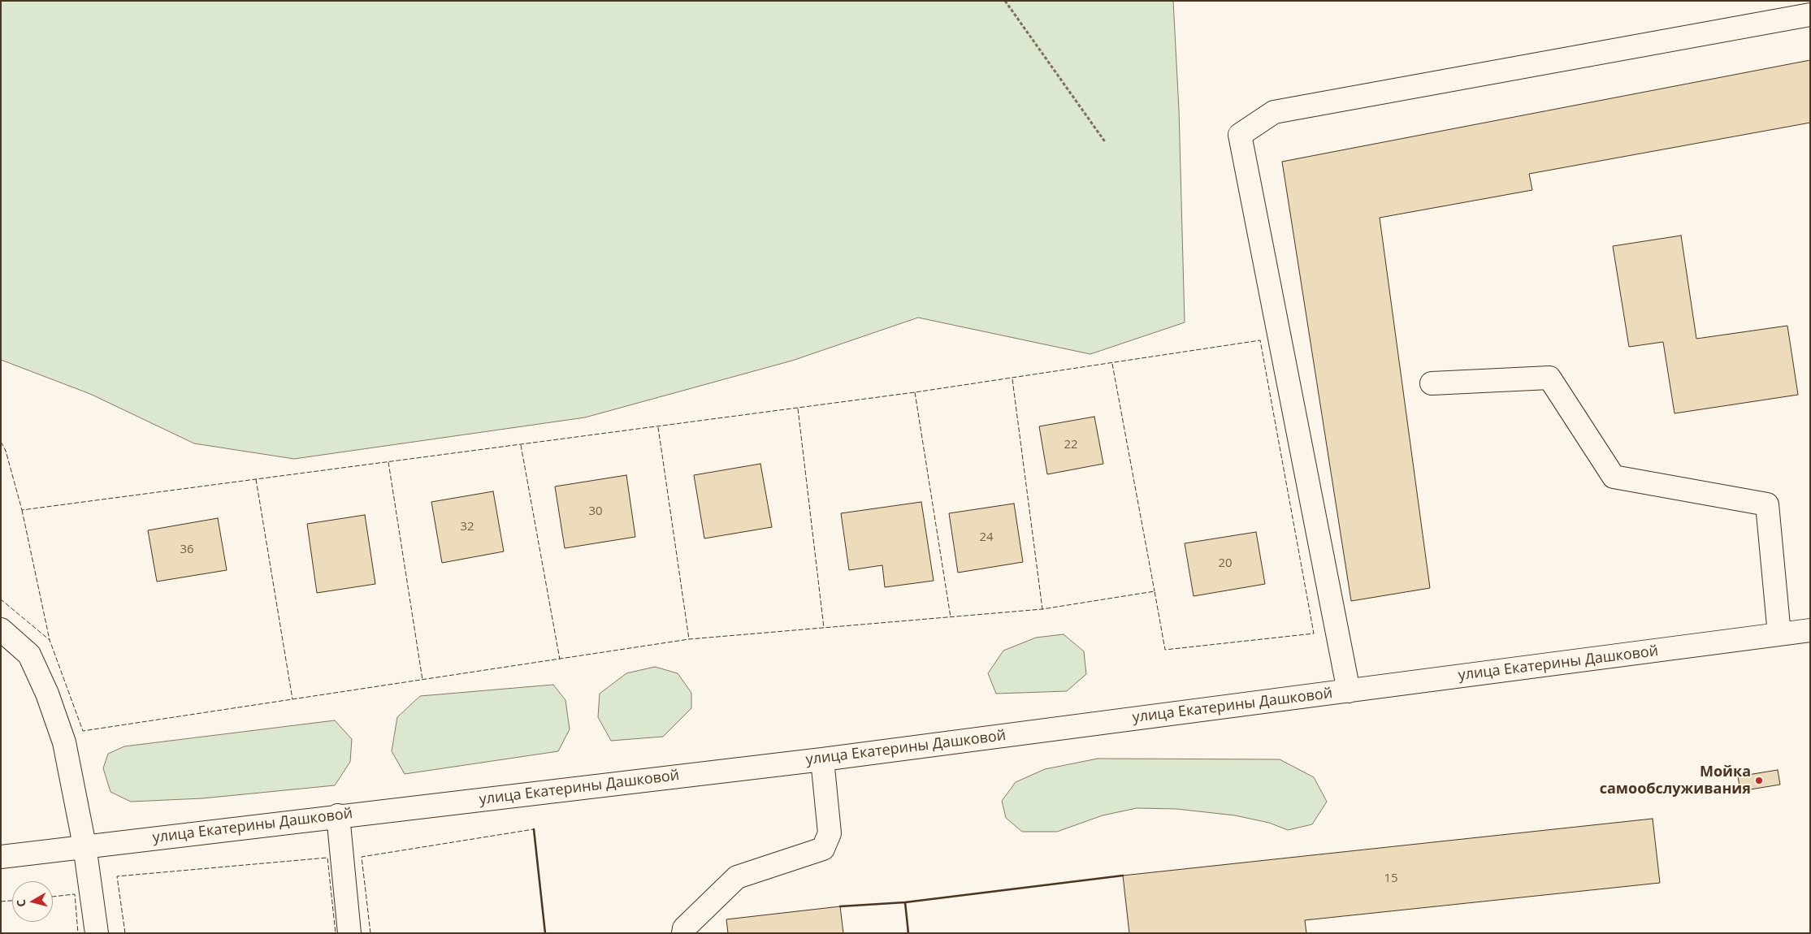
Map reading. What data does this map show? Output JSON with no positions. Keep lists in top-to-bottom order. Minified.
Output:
{"streets":{"street":["улица Екатерины Дашковой"]},"places":["Мойка самообслуживания"],"house_numbers":["22","30","32","24","36","20","15"],"north":"left"}
